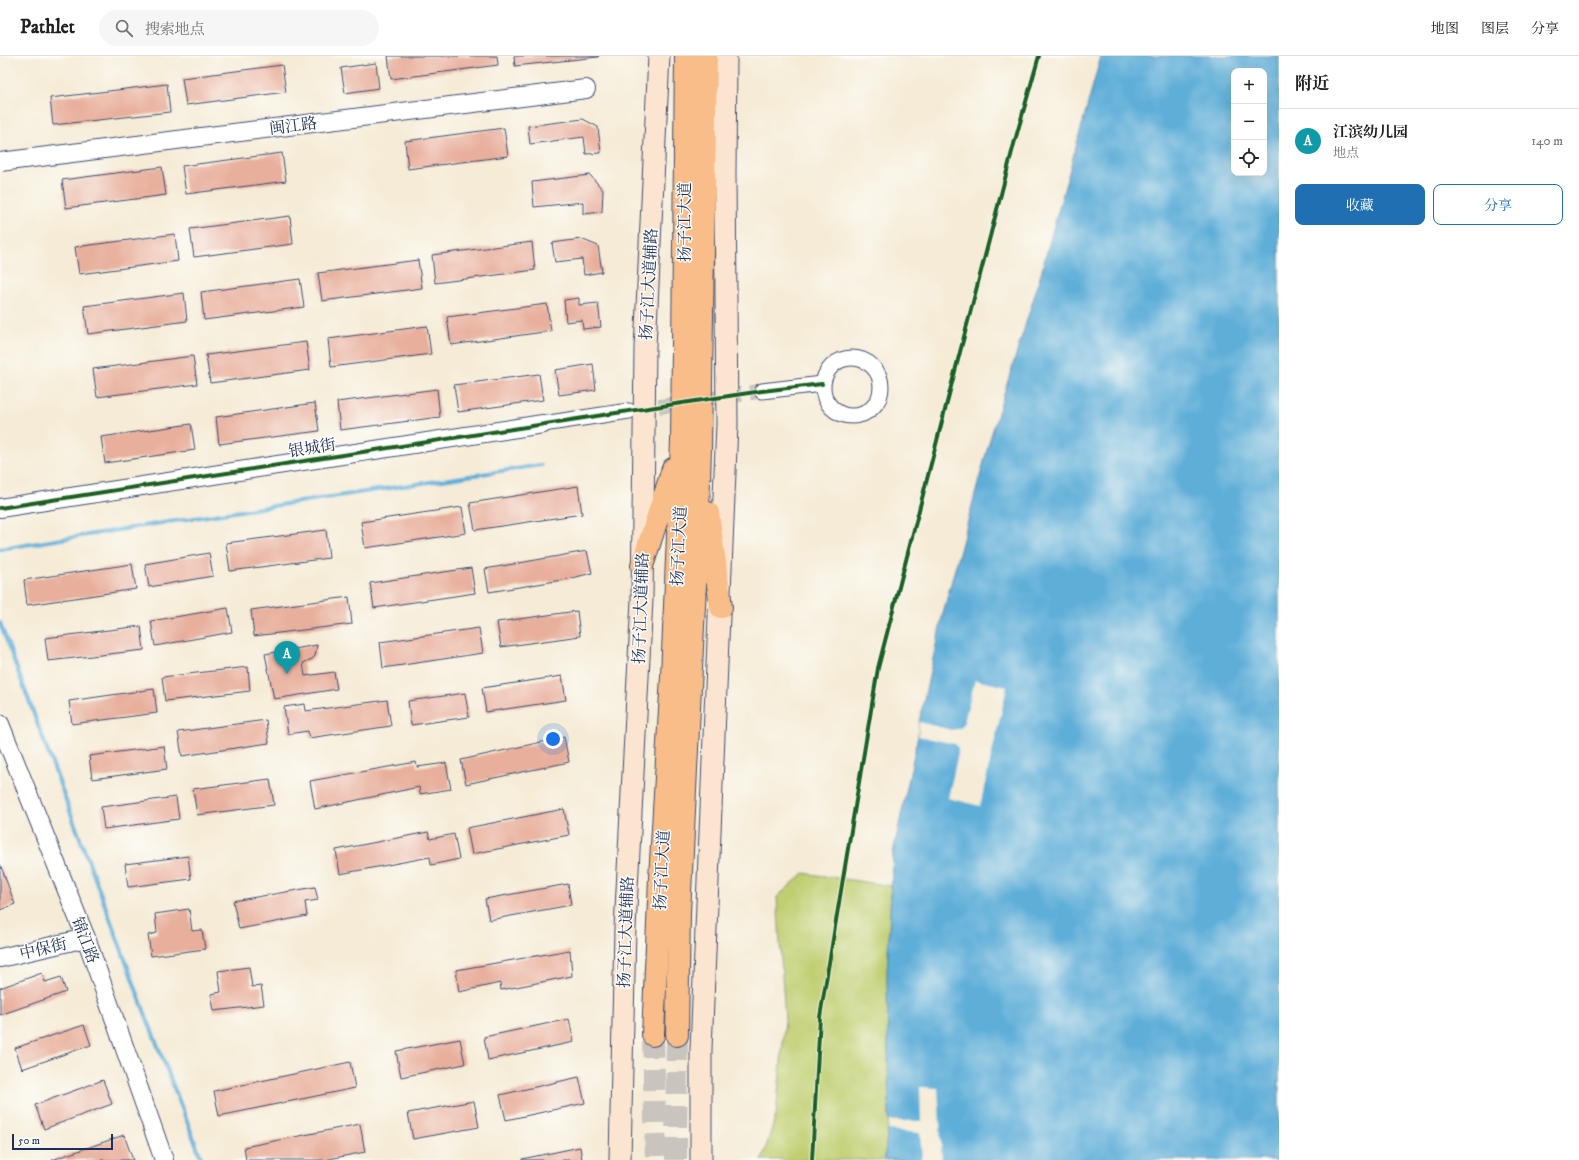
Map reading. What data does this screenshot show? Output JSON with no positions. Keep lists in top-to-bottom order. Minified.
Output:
{"streets":{"highway":["扬子江大道"],"main road":["扬子江大道辅路"],"street":["闽江路","银城街","锦江路","中保街"]},"crossings":[["锦江路","中保街"]],"scale_bar":"50 m","page":{"header":"Pathlet","search":"搜索地点","nav":["地图","图层","分享"],"heading":"附近","map_buttons":["+","−"],"list":[{"mark":"A","name":"江滨幼儿园","note":"地点","value":"140 m"}],"buttons":["收藏","分享"],"pins":"A","scale":"50 m"}}
